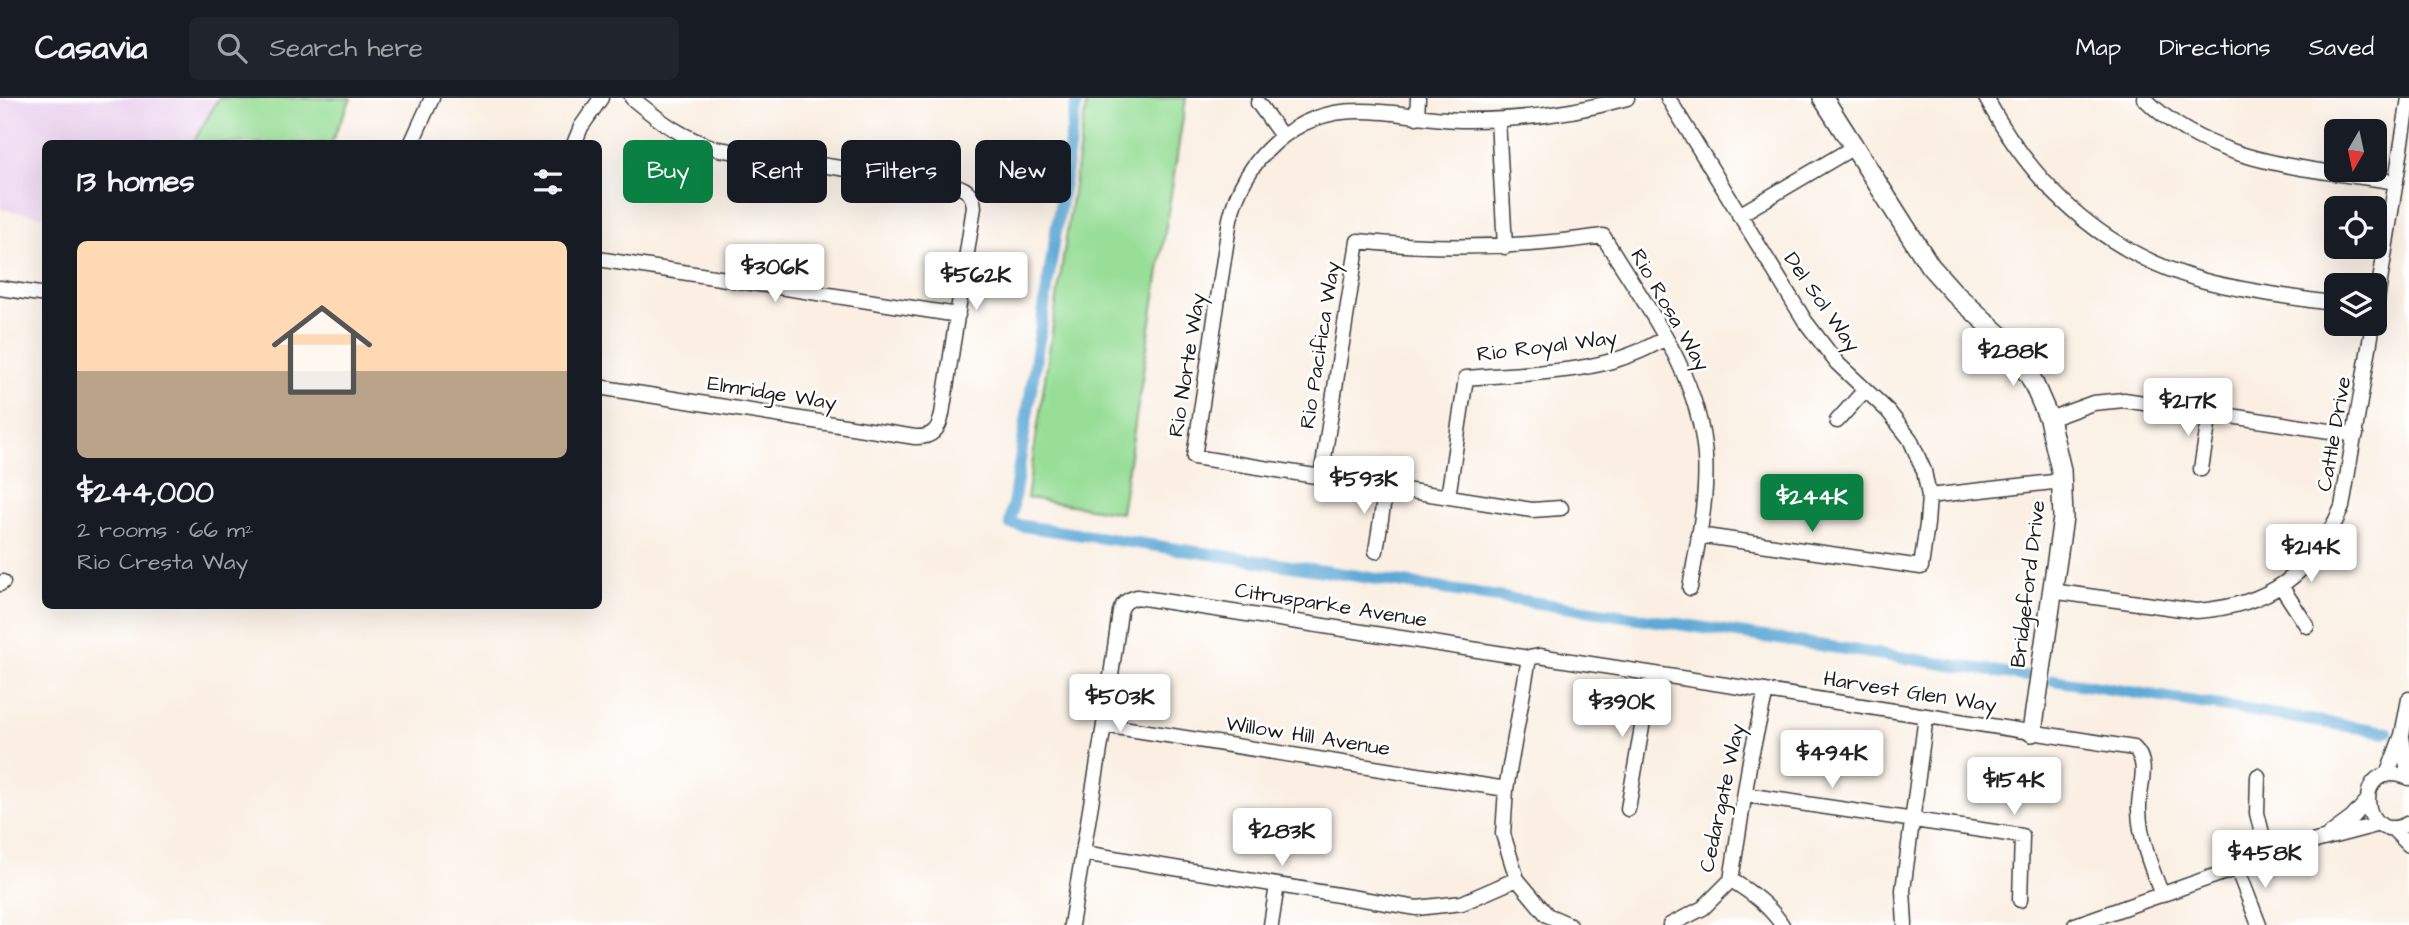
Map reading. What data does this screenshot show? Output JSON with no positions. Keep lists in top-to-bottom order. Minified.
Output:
{"streets":{"street":["Del Sol Way","Rio Rosa Way","Rio Pacifica Way","Rio Royal Way","Rio Norte Way","Elmridge Way","Cattle Drive","Bridgeford Drive","Citrusparke Avenue","Harvest Glen Way","Willow Hill Avenue","Cedargate Way"]},"crossings":[["Del Sol Way","Rio Rosa Way"],["Rio Rosa Way","Rio Pacifica Way"],["Rio Rosa Way","Rio Royal Way"],["Rio Pacifica Way","Rio Norte Way"],["Rio Royal Way","Rio Norte Way"],["Cattle Drive","Bridgeford Drive"],["Bridgeford Drive","Harvest Glen Way"],["Citrusparke Avenue","Harvest Glen Way"],["Citrusparke Avenue","Willow Hill Avenue"],["Harvest Glen Way","Cedargate Way"]],"north":"bottom","page":{"header":"Casavia","search":"Search here","nav":["Map","Directions","Saved"],"chip":["Buy","Rent","Filters","New"],"heading":"13 homes","list":[{"name":"$244,000","note":"2 rooms · 66 m² · Rio Cresta Way"}],"price":["$306K","$562K","$288K","$217K","$593K","$244K","$214K","$503K","$390K","$494K","$154K","$283K","$458K"]}}
